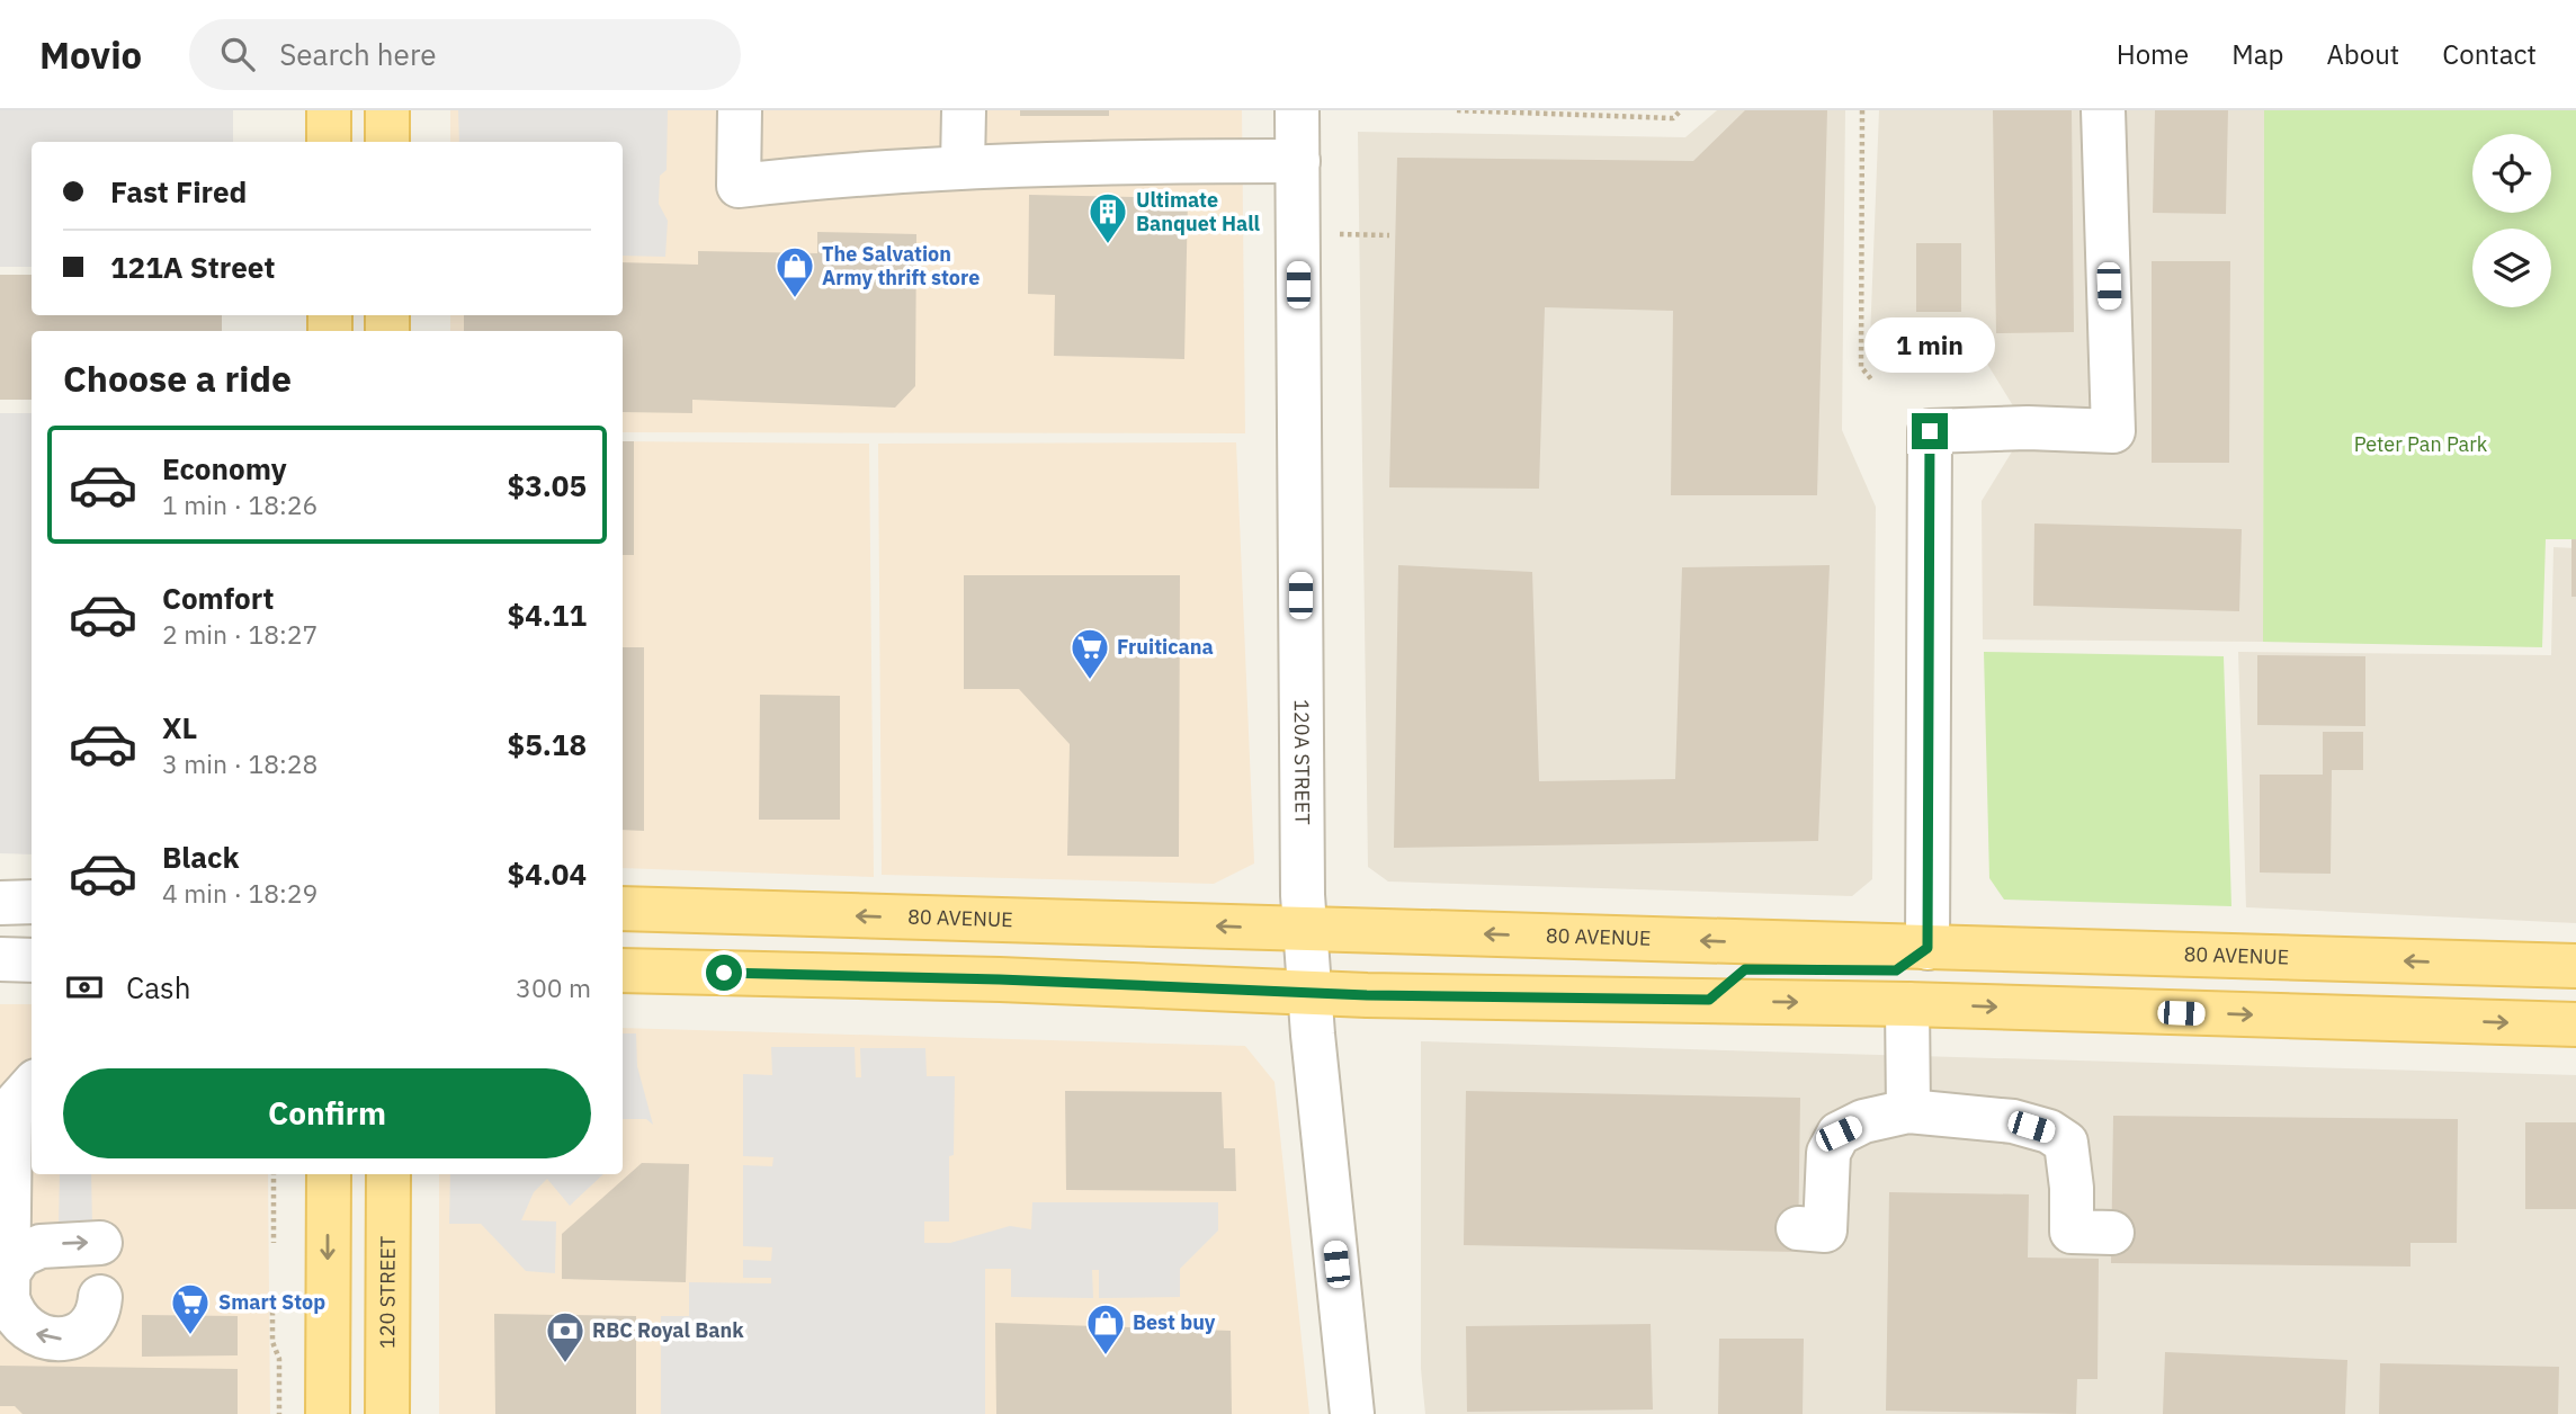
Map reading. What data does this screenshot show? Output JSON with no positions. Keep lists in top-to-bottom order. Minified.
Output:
{"streets":{"main road":["80 AVENUE","120 STREET"],"street":["120A STREET"]},"crossings":[["120A STREET","80 AVENUE"]],"parks":["Peter Pan Park"],"places":{"building":["Ultimate Banquet Hall"],"shop":["The Salvation Army thrift store","Best buy"],"supermarket":["Fruiticana","Smart Stop"],"bank":["RBC Royal Bank"]},"page":{"header":"Movio","search":"Search here","nav":["Home","Map","About","Contact"],"banner":["Fast Fired","121A Street"],"bubble":"1 min","heading":"Choose a ride","list":[{"name":"Economy","note":"1 min · 18:26","value":"$3.05"},{"name":"Comfort","note":"2 min · 18:27","value":"$4.11"},{"name":"XL","note":"3 min · 18:28","value":"$5.18"},{"name":"Black","note":"4 min · 18:29","value":"$4.04"}],"pay":["Cash","300 m"],"buttons":"Confirm"}}
